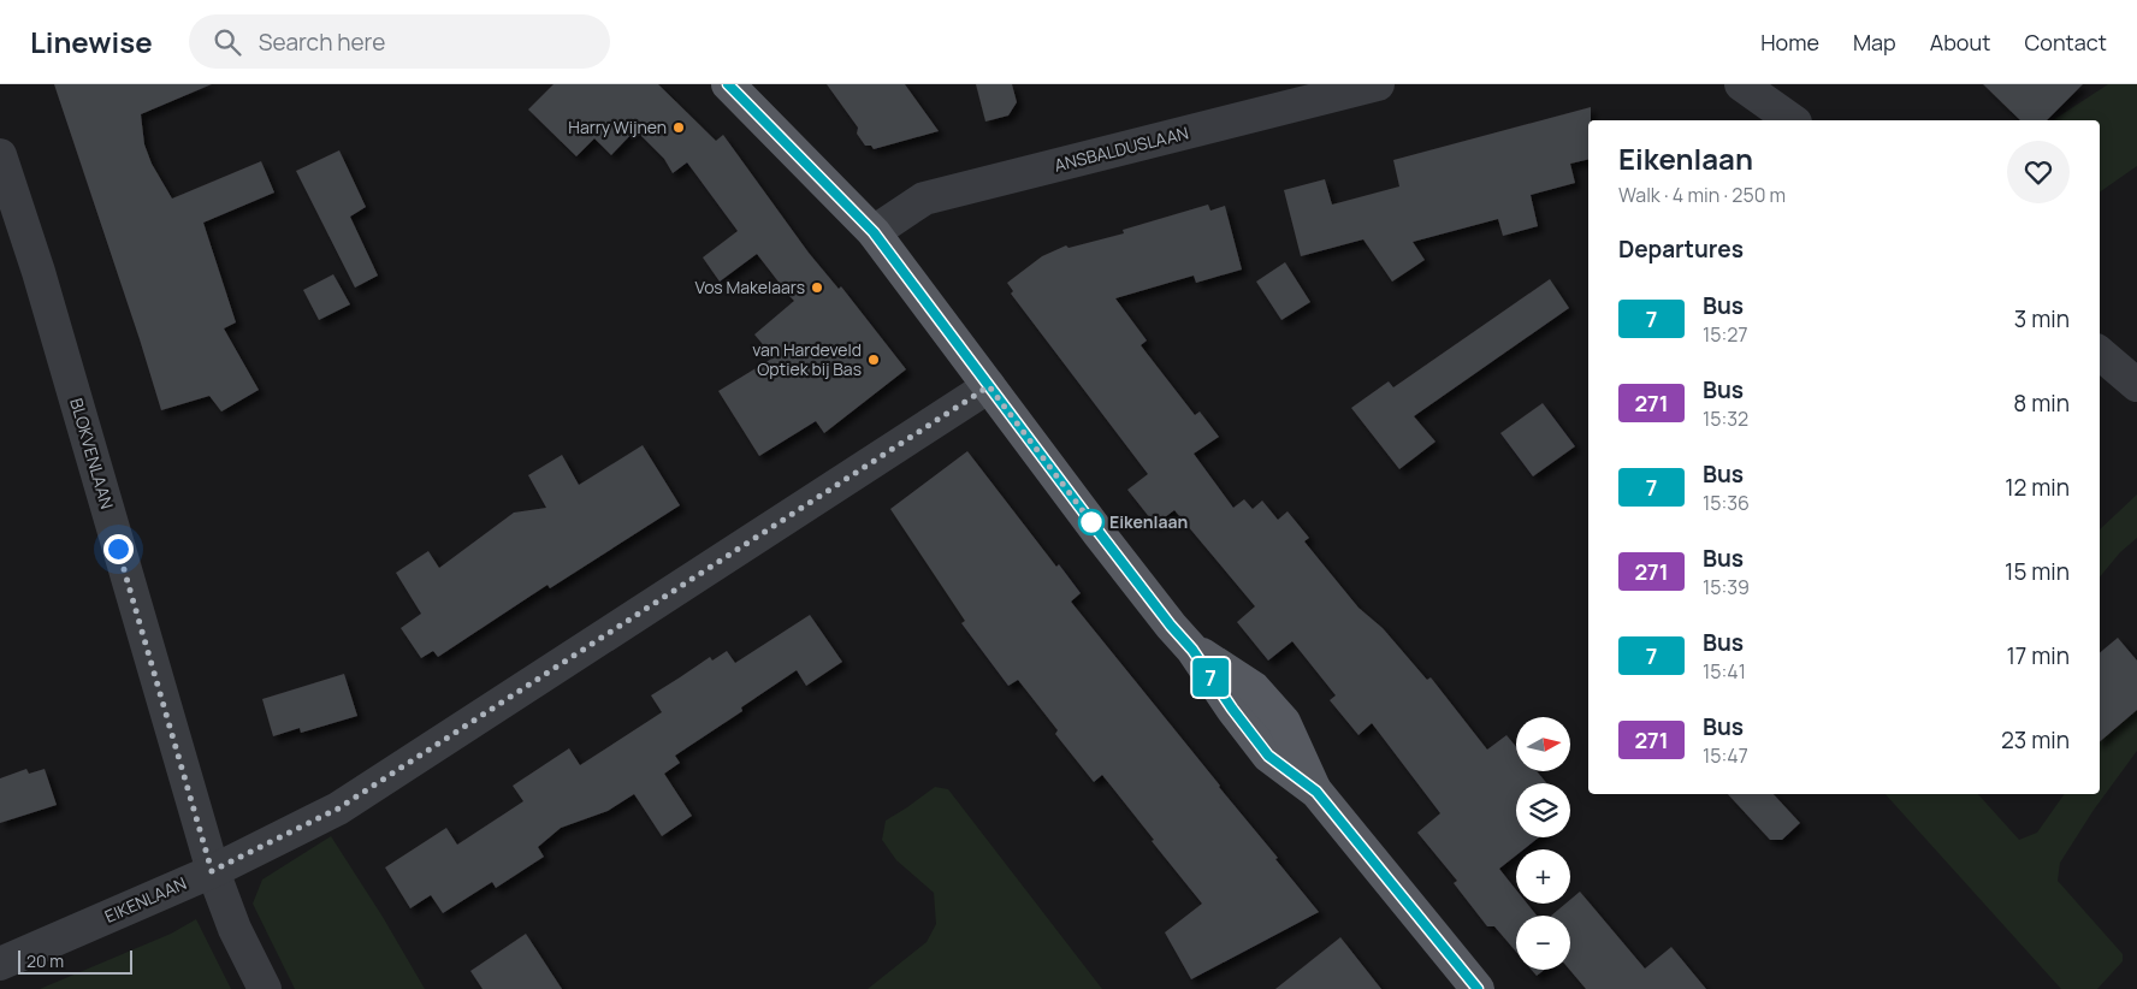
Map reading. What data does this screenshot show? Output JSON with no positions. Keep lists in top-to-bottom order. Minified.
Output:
{"streets":{"street":["ANSBALDUSLAAN","BLOKVENLAAN","EIKENLAAN"]},"crossings":[["BLOKVENLAAN","EIKENLAAN"]],"places":["Harry Wijnen","Vos Makelaars","van Hardeveld Optiek bij Bas","Eikenlaan"],"lines":["bus line 7"],"scale_bar":"20 m","north":"right","page":{"header":"Linewise","search":"Search here","nav":["Home","Map","About","Contact"],"on_map":"7","heading":[["Eikenlaan","Walk · 4 min · 250 m"],"Departures"],"list":[{"mark":"7","name":"Bus","note":"15:27","value":"3 min"},{"mark":"271","name":"Bus","note":"15:32","value":"8 min"},{"mark":"7","name":"Bus","note":"15:36","value":"12 min"},{"mark":"271","name":"Bus","note":"15:39","value":"15 min"},{"mark":"7","name":"Bus","note":"15:41","value":"17 min"},{"mark":"271","name":"Bus","note":"15:47","value":"23 min"}],"map_buttons":["+","−"],"scale":"20 m"}}
